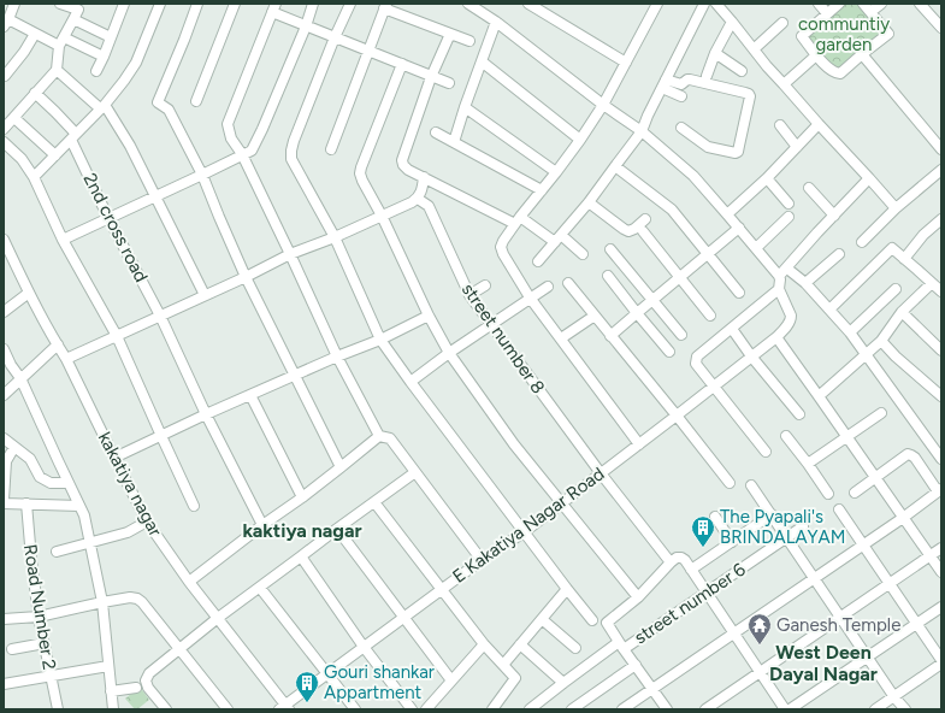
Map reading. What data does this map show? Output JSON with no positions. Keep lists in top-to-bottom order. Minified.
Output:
{"streets":{"street":["2nd cross road","street number 8","kakatiya nagar","E Kakatiya Nagar Road","street number 6","Road Number 2"]},"crossings":[["street number 8","E Kakatiya Nagar Road"],["kakatiya nagar","E Kakatiya Nagar Road"]],"districts":["kaktiya nagar","West Deen Dayal Nagar"],"parks":["communtiy garden"],"places":{"building":["The Pyapali's BRINDALAYAM","Gouri shankar Appartment"],"temple":["Ganesh Temple"]}}
